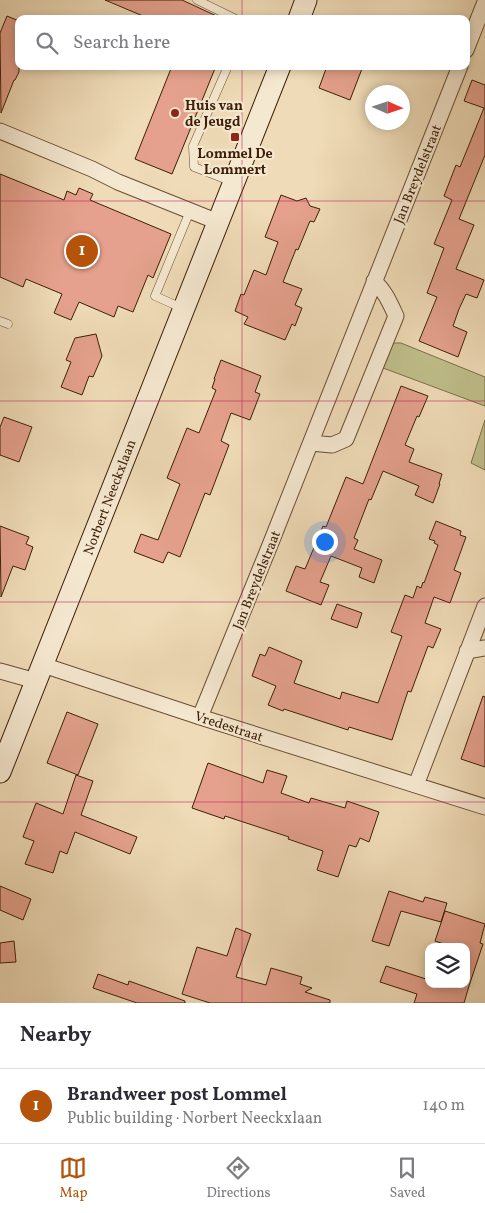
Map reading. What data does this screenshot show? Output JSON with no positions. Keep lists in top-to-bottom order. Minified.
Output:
{"streets":{"main road":["Norbert Neeckxlaan"],"street":["Jan Breydelstraat","Vredestraat"]},"crossings":[["Jan Breydelstraat","Vredestraat"],["Norbert Neeckxlaan","Vredestraat"]],"places":{"other":["Huis van de Jeugd"],"transit":["Lommel De Lommert"]},"north":"right","page":{"search":"Search here","pins":"1","heading":"Nearby","list":[{"mark":"1","name":"Brandweer post Lommel","note":"Public building · Norbert Neeckxlaan","value":"140 m"}],"nav":["Map","Directions","Saved"]}}
